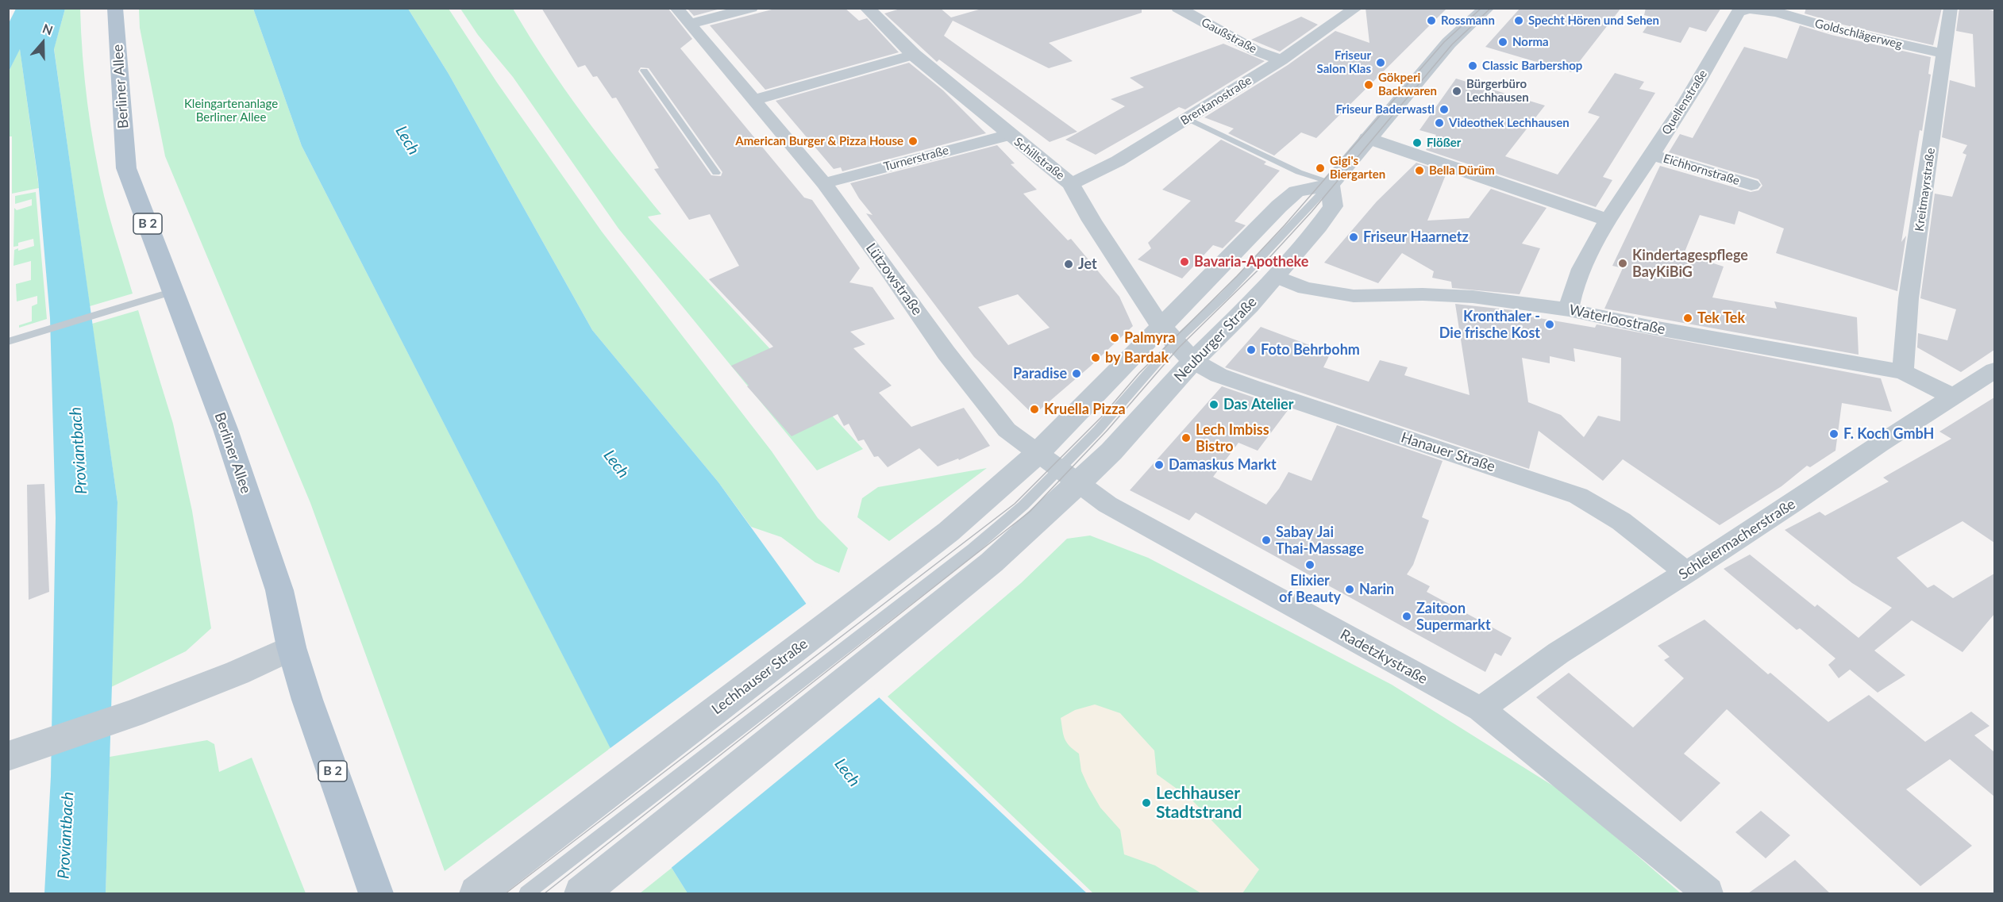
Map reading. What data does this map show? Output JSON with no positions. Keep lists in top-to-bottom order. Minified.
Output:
{"streets":{"main road":["Berliner Allee","B 2"],"street":["Goldschlägerweg","Gaußstraße","Brentanostraße","Quellenstraße","Turnerstraße","Schillstraße","Eichhornstraße","Kreitmayrstraße","Lützowstraße","Waterloostraße","Neuburger Straße","Hanauer Straße","Schleiermacherstraße","Radetzkystraße","Lechhauser Straße"]},"crossings":[["Goldschlägerweg","Quellenstraße"],["Goldschlägerweg","Kreitmayrstraße"],["Gaußstraße","Brentanostraße"],["Brentanostraße","Schillstraße"],["Quellenstraße","Eichhornstraße"],["Quellenstraße","Waterloostraße"],["Turnerstraße","Schillstraße"],["Turnerstraße","Lützowstraße"],["Schillstraße","Neuburger Straße"],["Schillstraße","Hanauer Straße"],["Kreitmayrstraße","Waterloostraße"],["Lützowstraße","Neuburger Straße"],["Lützowstraße","Radetzkystraße"],["Lützowstraße","Lechhauser Straße"],["Waterloostraße","Neuburger Straße"],["Waterloostraße","Schleiermacherstraße"],["Neuburger Straße","Hanauer Straße"],["Neuburger Straße","Radetzkystraße"],["Neuburger Straße","Lechhauser Straße"],["Hanauer Straße","Schleiermacherstraße"],["Schleiermacherstraße","Radetzkystraße"],["Radetzkystraße","Lechhauser Straße"]],"water":["Lech","Proviantbach"],"parks":["Kleingartenanlage Berliner Allee"],"places":["Rossmann","Specht Hören und Sehen","Norma","Friseur Salon Klas","Classic Barbershop","Gökperi Backwaren","Bürgerbüro Lechhausen","Friseur Baderwastl","Videothek Lechhausen","American Burger & Pizza House","Flößer","Gigi's Biergarten","Bella Dürüm","Friseur Haarnetz","Bavaria-Apotheke","Kindertagespflege BayKiBiG","Jet","Tek Tek","Kronthaler - Die frische Kost","Palmyra","Foto Behrbohm","by Bardak","Paradise","Das Atelier","Kruella Pizza","F. Koch GmbH","Lech Imbiss Bistro","Damaskus Markt","Sabay Jai Thai-Massage","Elixier of Beauty","Narin","Zaitoon Supermarkt","Lechhauser Stadtstrand"],"north":"top"}
